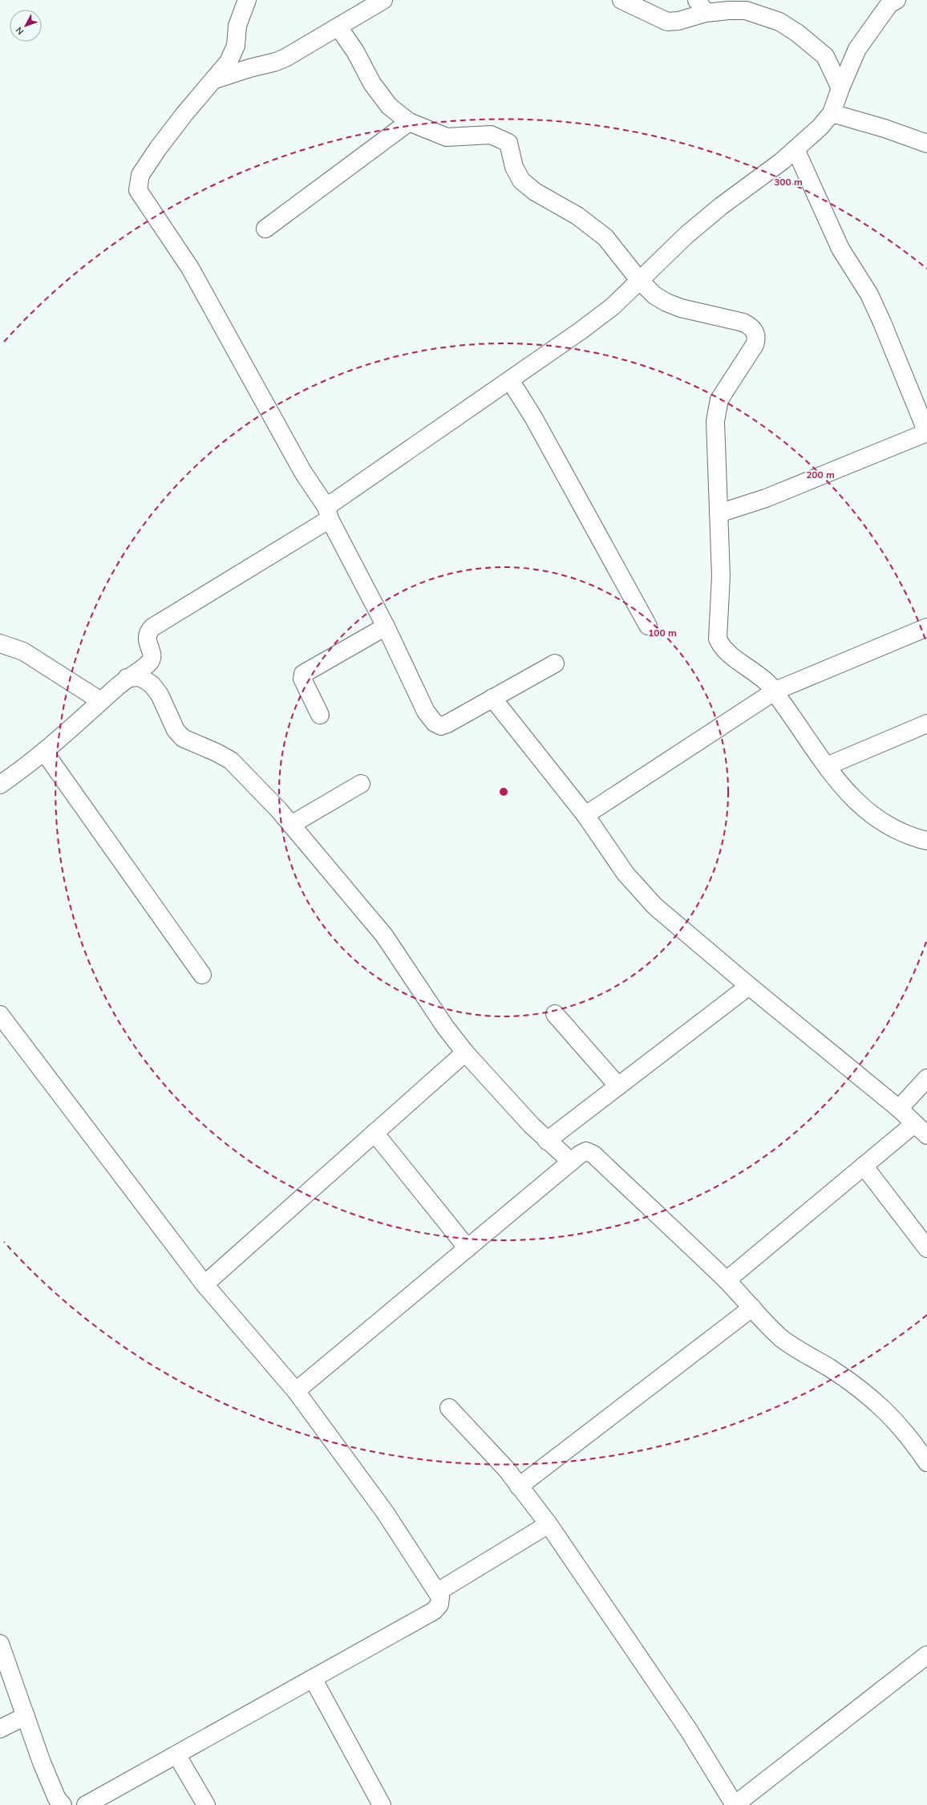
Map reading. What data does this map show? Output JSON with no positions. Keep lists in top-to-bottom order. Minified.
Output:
{"north":"bottom left","rings":["300 m","200 m","100 m"]}
